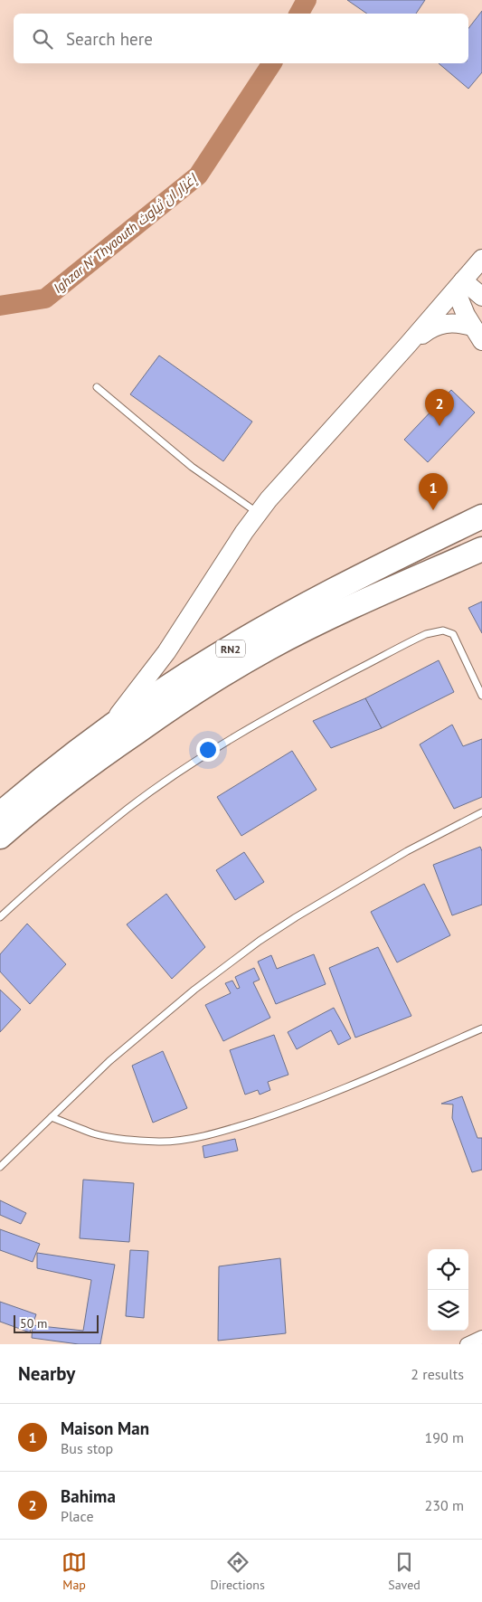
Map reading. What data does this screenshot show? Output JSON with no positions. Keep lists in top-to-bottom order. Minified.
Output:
{"streets":{"highway":["RN2"]},"water":["Ighzar N' Thyaouth إغزار ان ثياوث"],"scale_bar":"50 m","page":{"search":"Search here","pins":["2","1"],"scale":"50 m","heading":["Nearby","2 results"],"list":[{"mark":"1","name":"Maison Man","note":"Bus stop","value":"190 m"},{"mark":"2","name":"Bahima","note":"Place","value":"230 m"}],"nav":["Map","Directions","Saved"]}}
